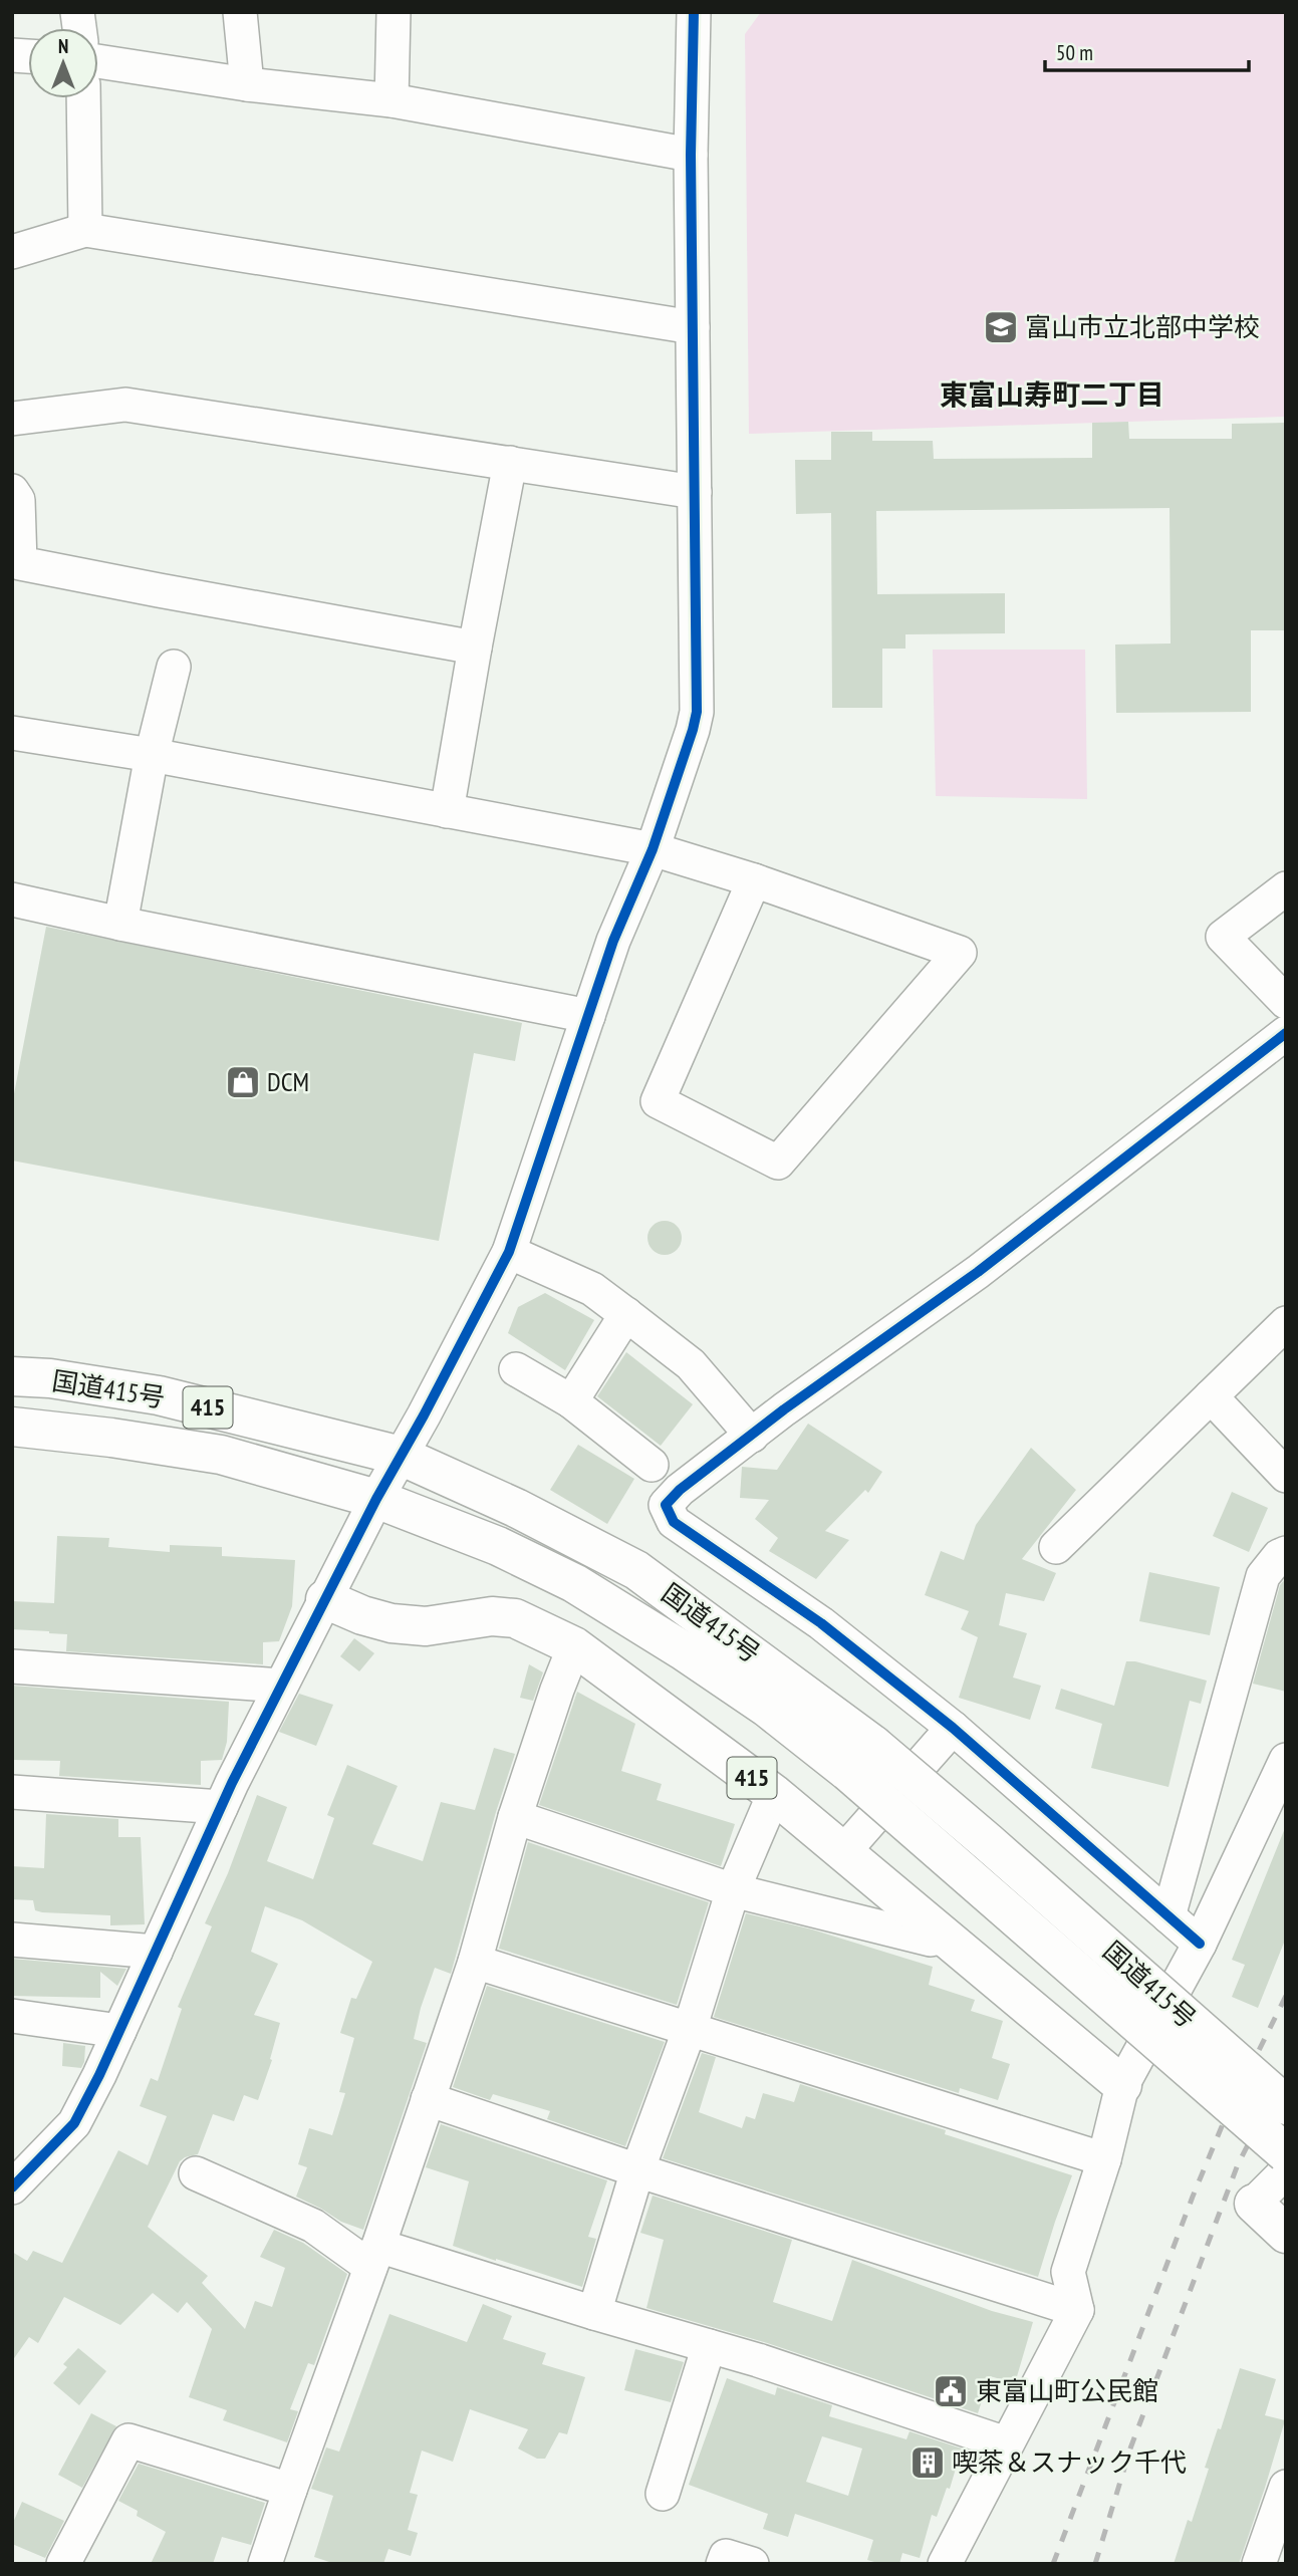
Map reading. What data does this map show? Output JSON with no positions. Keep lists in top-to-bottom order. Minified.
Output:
{"streets":{"highway":["国道415号","415"]},"districts":["東富山寿町二丁目"],"places":{"school or university":["富山市立北部中学校"],"shop":["DCM"],"public building":["東富山町公民館"],"building":["喫茶＆スナック千代"]},"scale_bar":"50 m","north":"top"}
